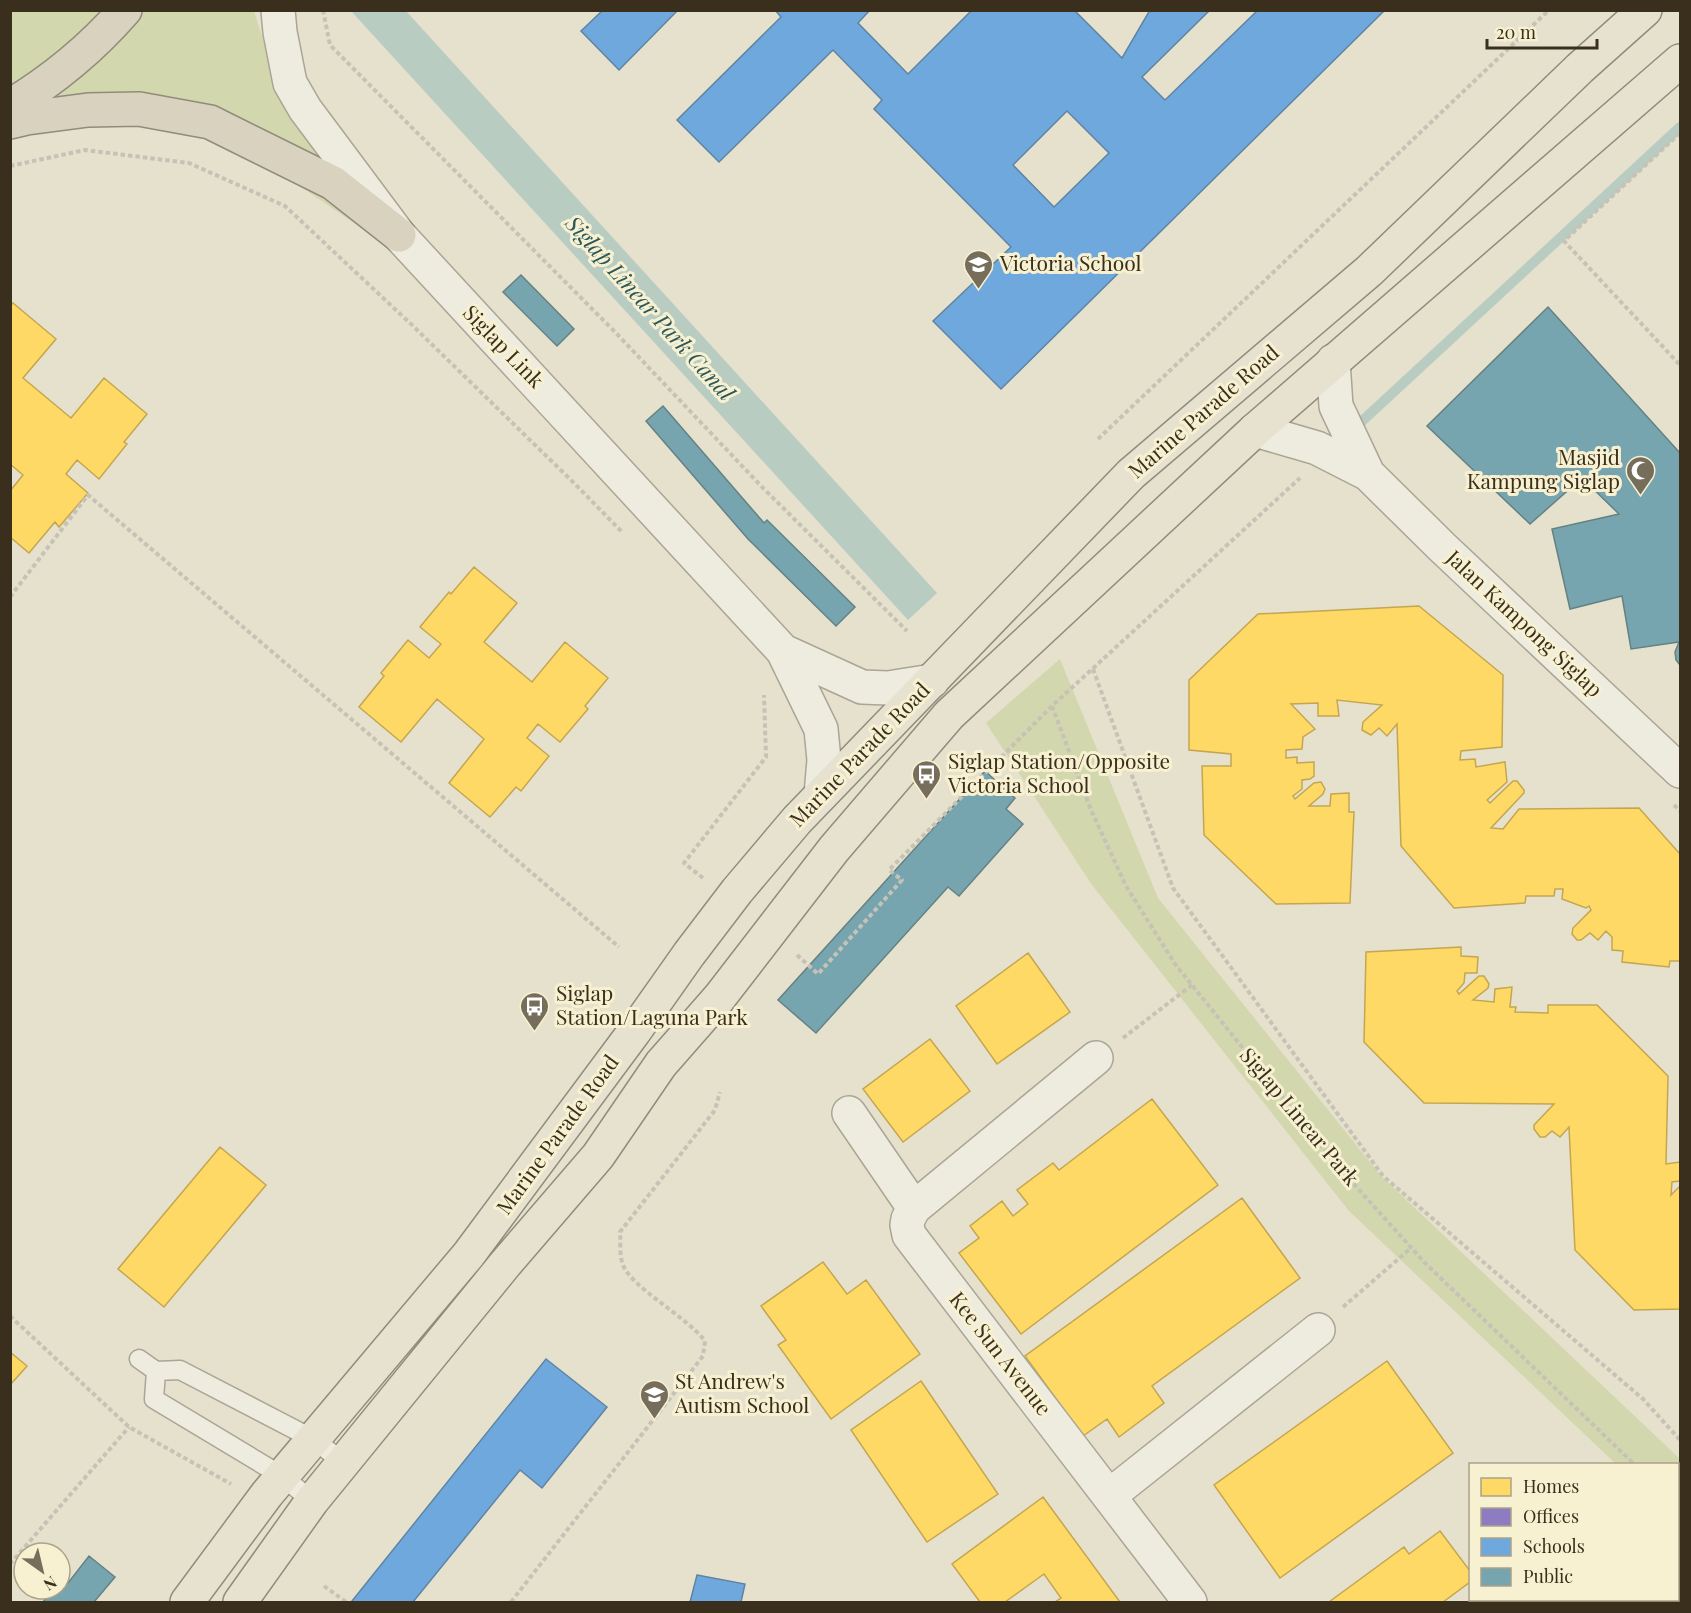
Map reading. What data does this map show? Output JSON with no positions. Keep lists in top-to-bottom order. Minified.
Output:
{"streets":{"main road":["Marine Parade Road"],"street":["Siglap Link","Jalan Kampong Siglap","Kee Sun Avenue"],"path":["Siglap Linear Park"]},"crossings":[["Siglap Link","Marine Parade Road"],["Marine Parade Road","Jalan Kampong Siglap"]],"water":["Siglap Linear Park Canal"],"places":{"school or university":["Victoria School","St Andrew's Autism School"],"mosque":["Masjid Kampung Siglap"],"bus stop":["Siglap Station/Opposite Victoria School","Siglap Station/Laguna Park"]},"legend":["Homes","Offices","Schools","Public"],"scale_bar":"20 m","north":"bottom right"}
